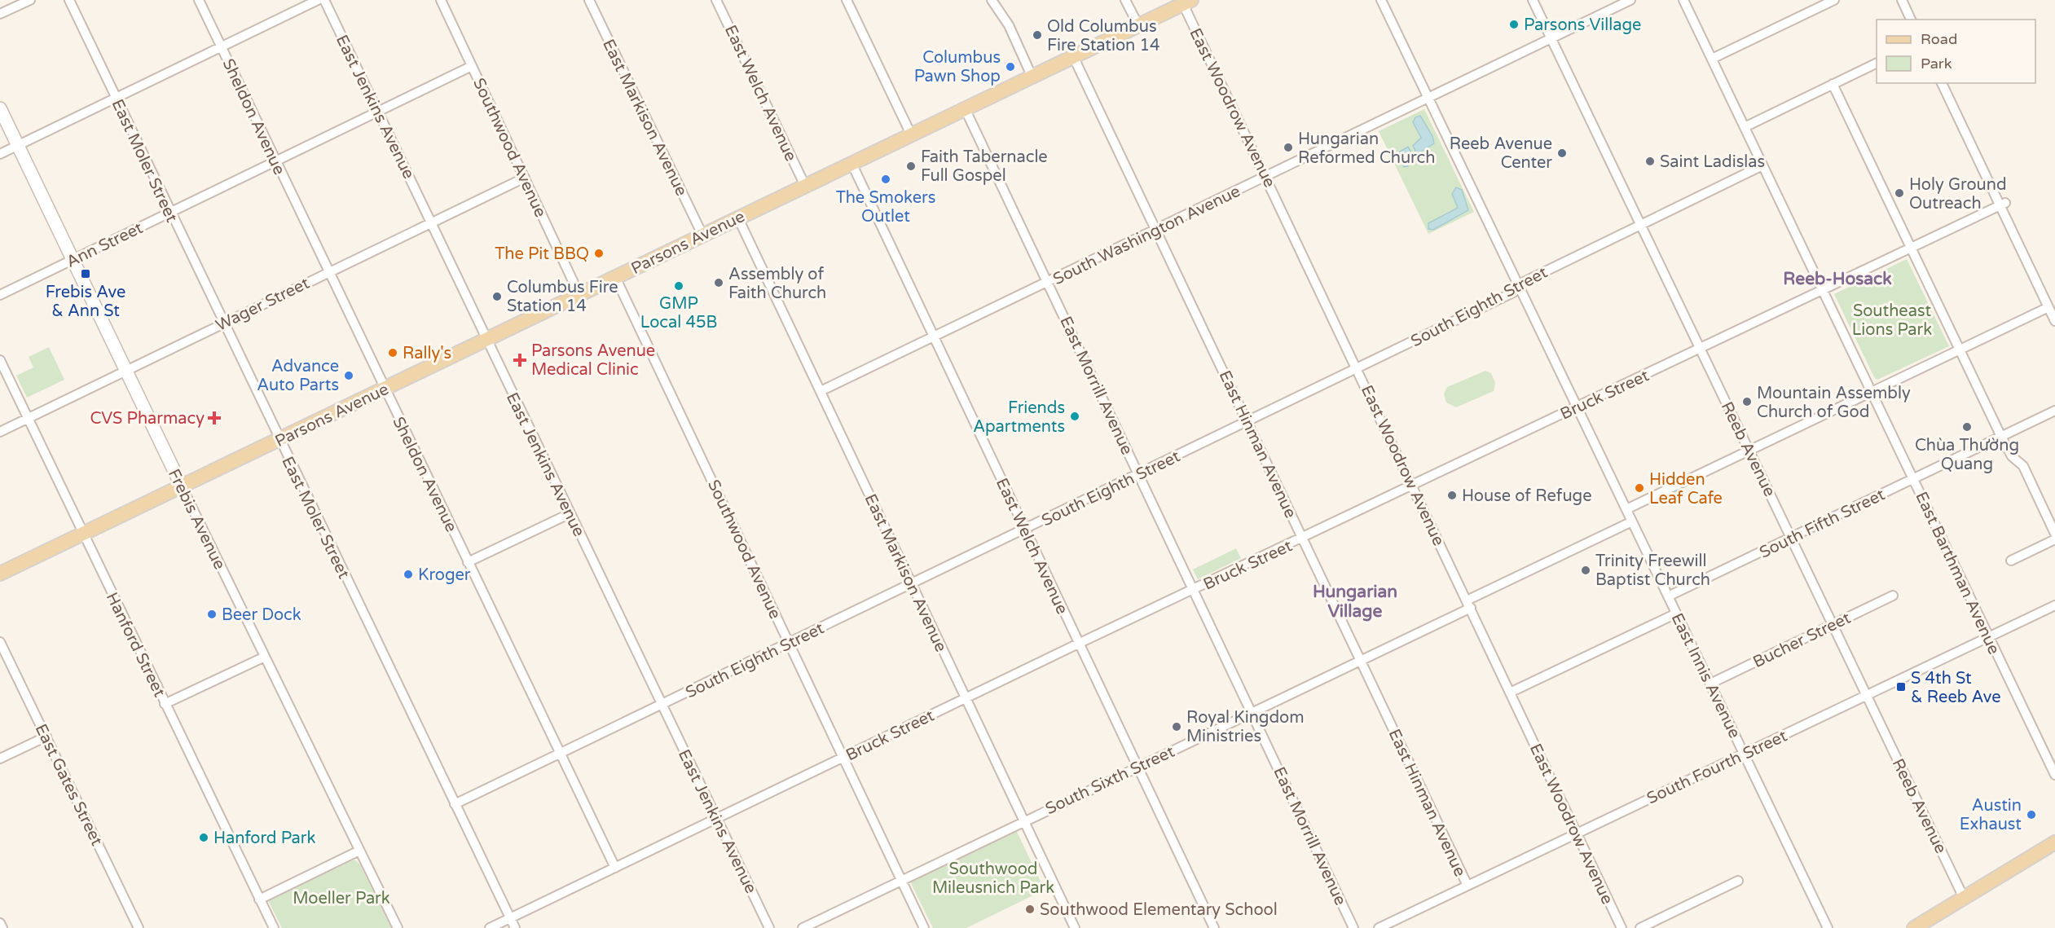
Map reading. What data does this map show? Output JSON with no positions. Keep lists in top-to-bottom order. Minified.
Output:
{"streets":{"main road":["Parsons Avenue","Frebis Avenue"],"street":["East Welch Avenue","East Jenkins Avenue","East Woodrow Avenue","Sheldon Avenue","East Markison Avenue","Southwood Avenue","East Moler Street","South Washington Avenue","Ann Street","Wager Street","South Eighth Street","East Morrill Avenue","Bruck Street","East Hinman Avenue","Reeb Avenue","South Fifth Street","East Barthman Avenue","Bucher Street","Hanford Street","East Innis Avenue","South Fourth Street","South Sixth Street","East Gates Street"]},"crossings":[["East Welch Avenue","South Washington Avenue"],["East Welch Avenue","Parsons Avenue"],["East Welch Avenue","South Eighth Street"],["East Welch Avenue","Bruck Street"],["East Welch Avenue","South Sixth Street"],["East Jenkins Avenue","Parsons Avenue"],["East Jenkins Avenue","Ann Street"],["East Jenkins Avenue","Wager Street"],["East Jenkins Avenue","South Eighth Street"],["East Jenkins Avenue","Bruck Street"],["East Woodrow Avenue","South Washington Avenue"],["East Woodrow Avenue","Parsons Avenue"],["East Woodrow Avenue","South Eighth Street"],["East Woodrow Avenue","Bruck Street"],["East Woodrow Avenue","South Fourth Street"],["East Woodrow Avenue","South Sixth Street"],["Sheldon Avenue","Parsons Avenue"],["Sheldon Avenue","Ann Street"],["Sheldon Avenue","Wager Street"],["Sheldon Avenue","South Eighth Street"],["Sheldon Avenue","Bruck Street"],["East Markison Avenue","South Washington Avenue"],["East Markison Avenue","Parsons Avenue"],["East Markison Avenue","South Eighth Street"],["East Markison Avenue","Bruck Street"],["East Markison Avenue","South Sixth Street"],["Southwood Avenue","Parsons Avenue"],["Southwood Avenue","Ann Street"],["Southwood Avenue","Wager Street"],["Southwood Avenue","South Eighth Street"],["Southwood Avenue","Bruck Street"],["Southwood Avenue","South Sixth Street"],["East Moler Street","Parsons Avenue"],["East Moler Street","Ann Street"],["East Moler Street","Wager Street"],["East Moler Street","South Eighth Street"],["East Moler Street","Bruck Street"],["South Washington Avenue","East Morrill Avenue"],["South Washington Avenue","East Hinman Avenue"],["South Washington Avenue","Reeb Avenue"],["South Washington Avenue","East Innis Avenue"],["Parsons Avenue","East Morrill Avenue"],["Parsons Avenue","East Hinman Avenue"],["Parsons Avenue","Frebis Avenue"],["Parsons Avenue","Hanford Street"],["Ann Street","Frebis Avenue"],["Wager Street","Frebis Avenue"],["Wager Street","Hanford Street"],["South Eighth Street","East Morrill Avenue"],["South Eighth Street","East Hinman Avenue"],["South Eighth Street","Reeb Avenue"],["South Eighth Street","East Barthman Avenue"],["South Eighth Street","East Innis Avenue"],["East Morrill Avenue","Bruck Street"],["East Morrill Avenue","South Sixth Street"],["Bruck Street","East Hinman Avenue"],["Bruck Street","Reeb Avenue"],["Bruck Street","East Barthman Avenue"],["Bruck Street","East Innis Avenue"],["East Hinman Avenue","South Fourth Street"],["East Hinman Avenue","South Sixth Street"],["Reeb Avenue","South Fifth Street"],["Reeb Avenue","Bucher Street"],["Reeb Avenue","South Fourth Street"],["South Fifth Street","East Barthman Avenue"],["South Fifth Street","East Innis Avenue"],["East Barthman Avenue","South Fourth Street"],["Bucher Street","East Innis Avenue"],["East Innis Avenue","South Fourth Street"],["East Innis Avenue","South Sixth Street"]],"districts":["Reeb-Hosack","Hungarian Village"],"parks":["Southeast Lions Park","Southwood Mileusnich Park","Moeller Park"],"places":{"other":["Parsons Village","Old Columbus Fire Station 14","Columbus Pawn Shop","Hungarian Reformed Church","Reeb Avenue Center","Saint Ladislas","Faith Tabernacle Full Gospel","The Smokers Outlet","Holy Ground Outreach","The Pit BBQ","Assembly of Faith Church","GMP Local 45B","Columbus Fire Station 14","Rally's","Advance Auto Parts","Mountain Assembly Church of God","Friends Apartments","Chùa Thường Quang","Hidden Leaf Cafe","House of Refuge","Trinity Freewill Baptist Church","Kroger","Beer Dock","Royal Kingdom Ministries","Austin Exhaust","Hanford Park","Southwood Elementary School"],"transit":["Frebis Ave & Ann St","S 4th St & Reeb Ave"],"health":["Parsons Avenue Medical Clinic","CVS Pharmacy"]},"legend":["Road","Park"]}
